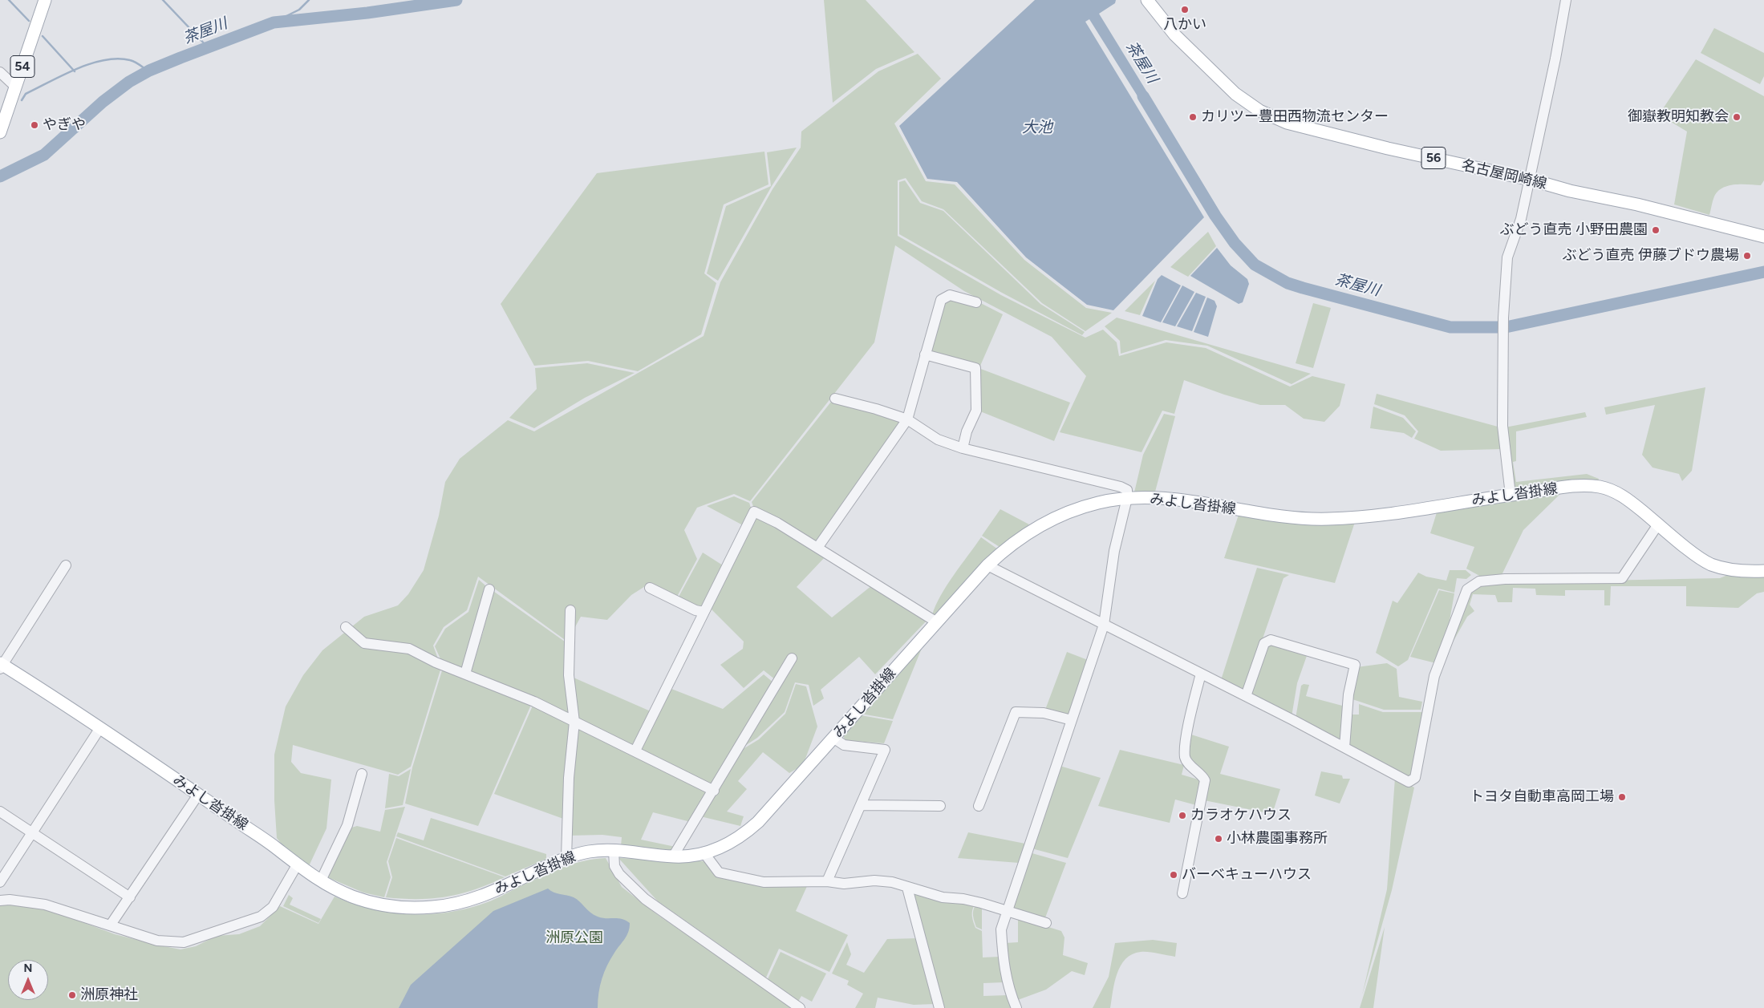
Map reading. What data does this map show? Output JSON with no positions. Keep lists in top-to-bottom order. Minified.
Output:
{"streets":{"main road":["54","56","名古屋岡崎線","みよし沓掛線"]},"water":["茶屋川","大池"],"parks":["洲原公園"],"places":["八かい","カリツー豊田西物流センター","御嶽教明知教会","やぎや","ぶどう直売 小野田農園","ぶどう直売 伊藤ブドウ農場","トヨタ自動車高岡工場","カラオケハウス","小林農園事務所","バーベキューハウス","洲原神社"],"north":"top"}
